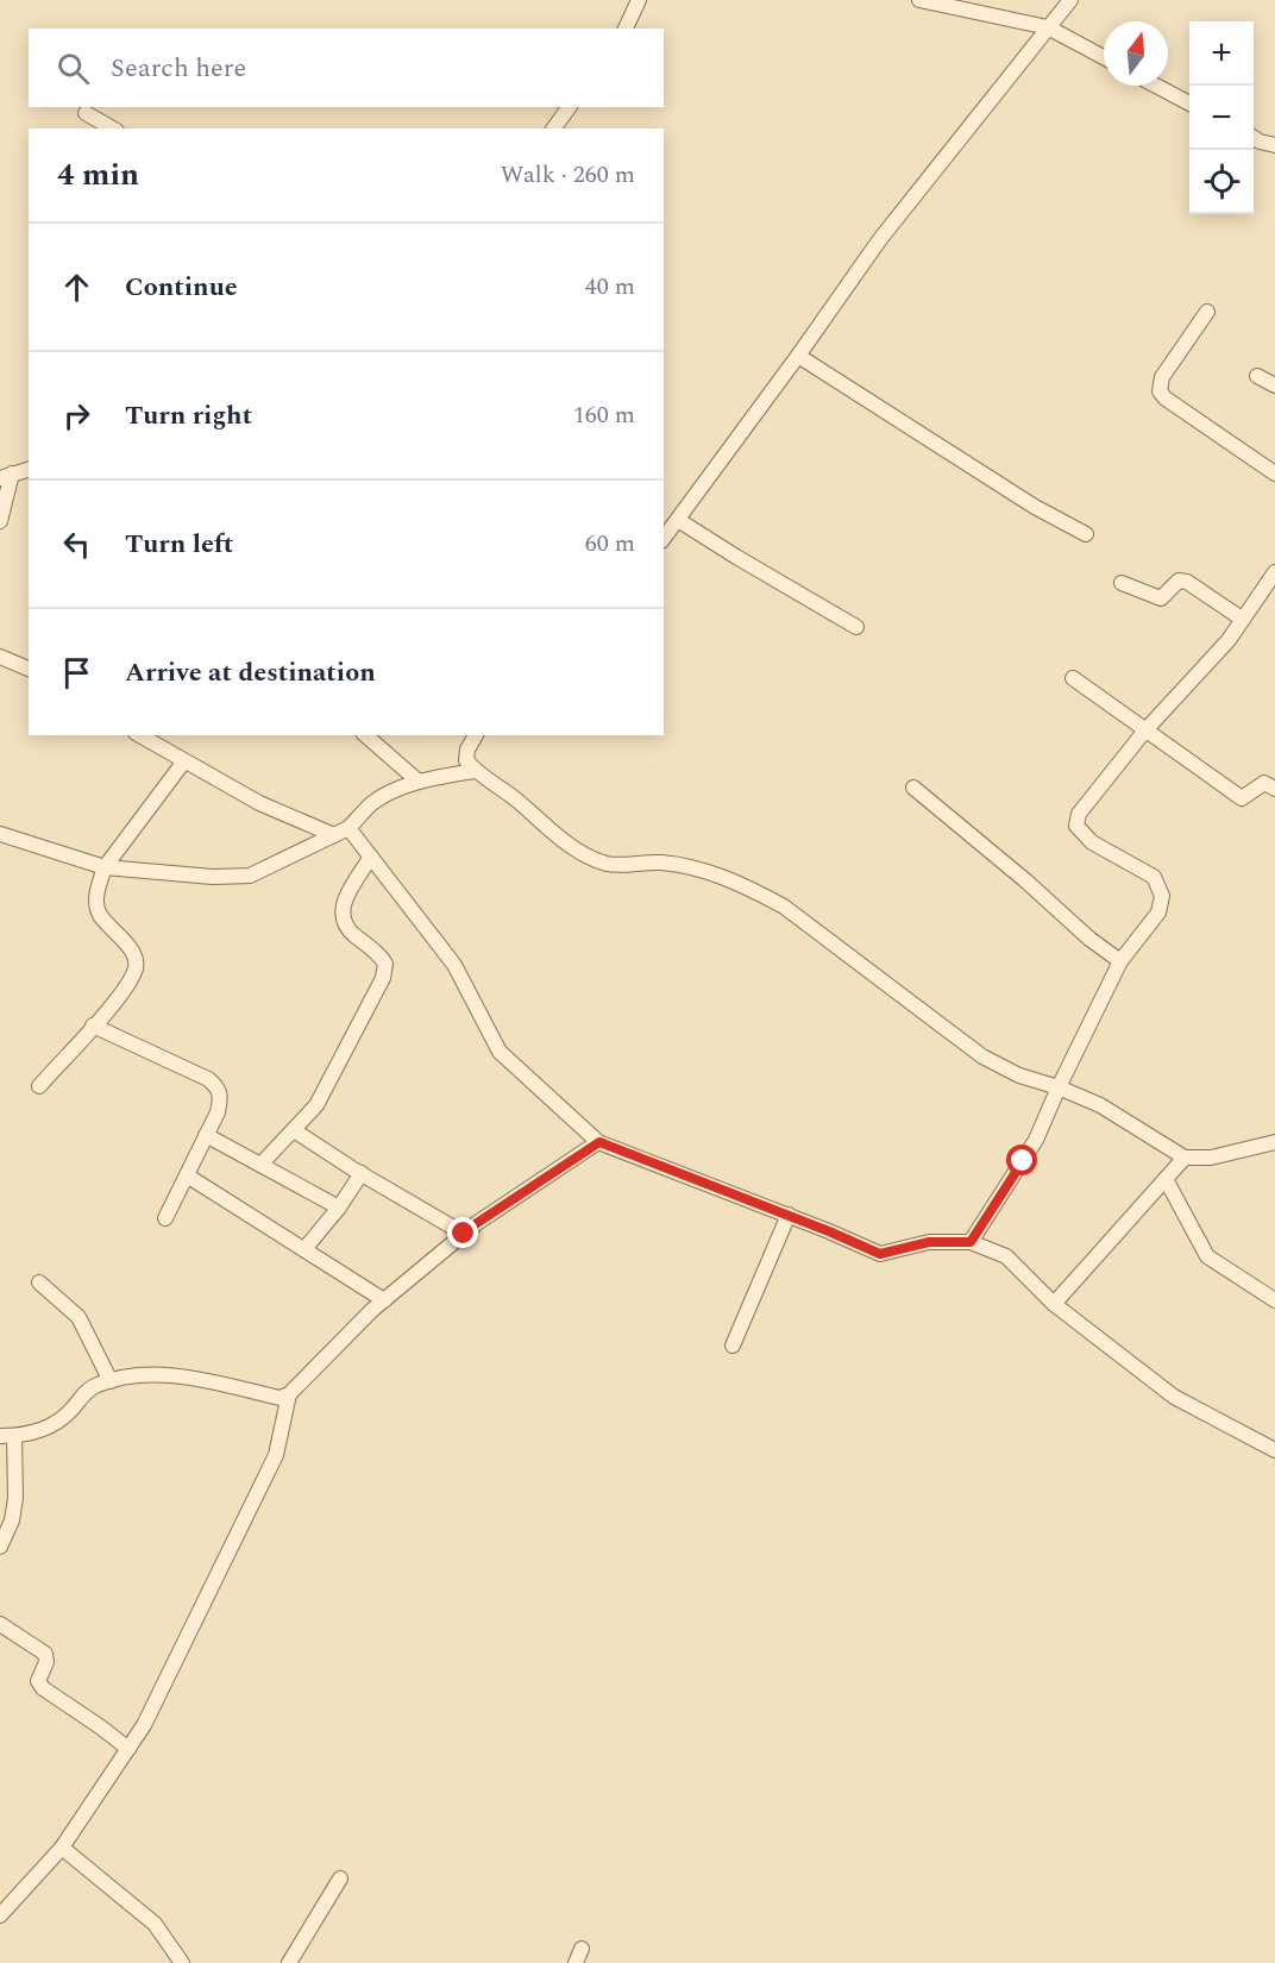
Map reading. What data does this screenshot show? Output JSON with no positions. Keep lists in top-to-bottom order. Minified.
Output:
{"north":"top","page":{"map_buttons":["+","−"],"search":"Search here","heading":["4 min","Walk · 260 m"],"list":[["Continue","40 m"],["Turn right","160 m"],["Turn left","60 m"],"Arrive at destination"]}}
